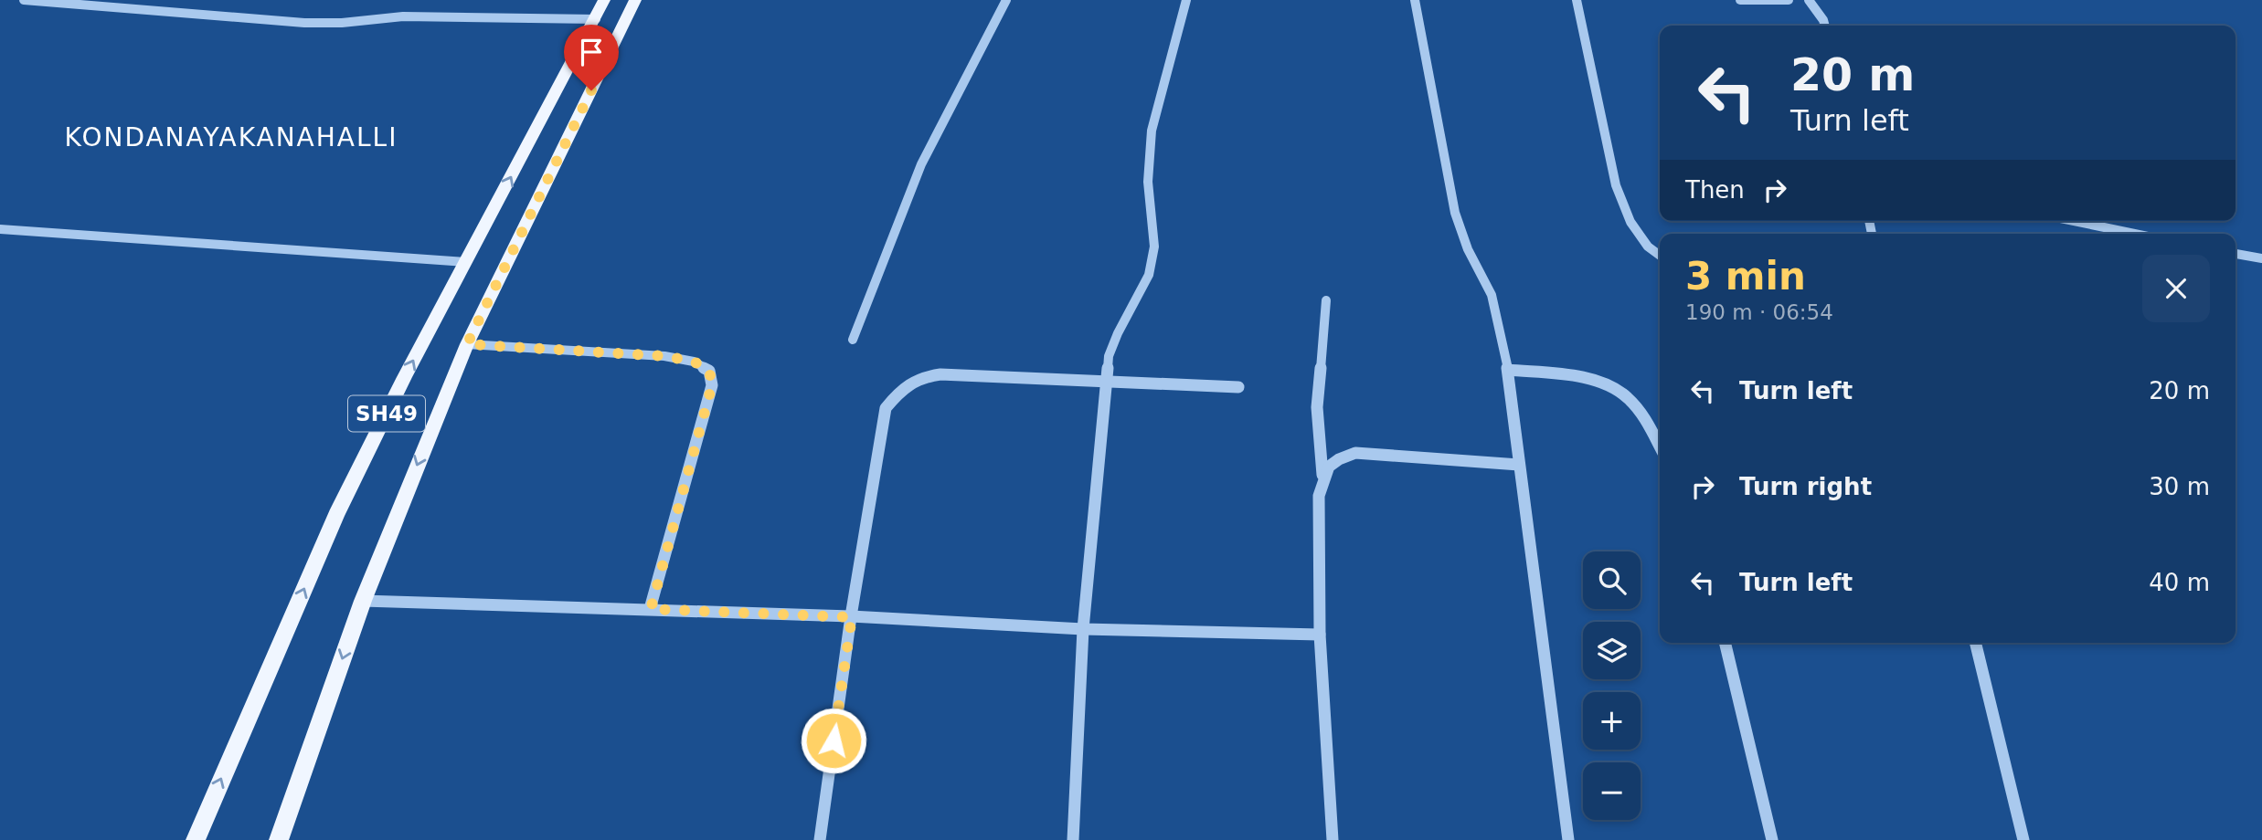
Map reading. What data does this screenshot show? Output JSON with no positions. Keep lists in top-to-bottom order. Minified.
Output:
{"streets":{"main road":["SH49"]},"districts":["KONDANAYAKANAHALLI"],"page":{"turn":["20 m","Turn left"],"then":"Then","heading":["3 min","190 m · 06:54"],"list":[{"name":"Turn left","value":"20 m"},{"name":"Turn right","value":"30 m"},{"name":"Turn left","value":"40 m"}],"map_buttons":["+","−"]}}
